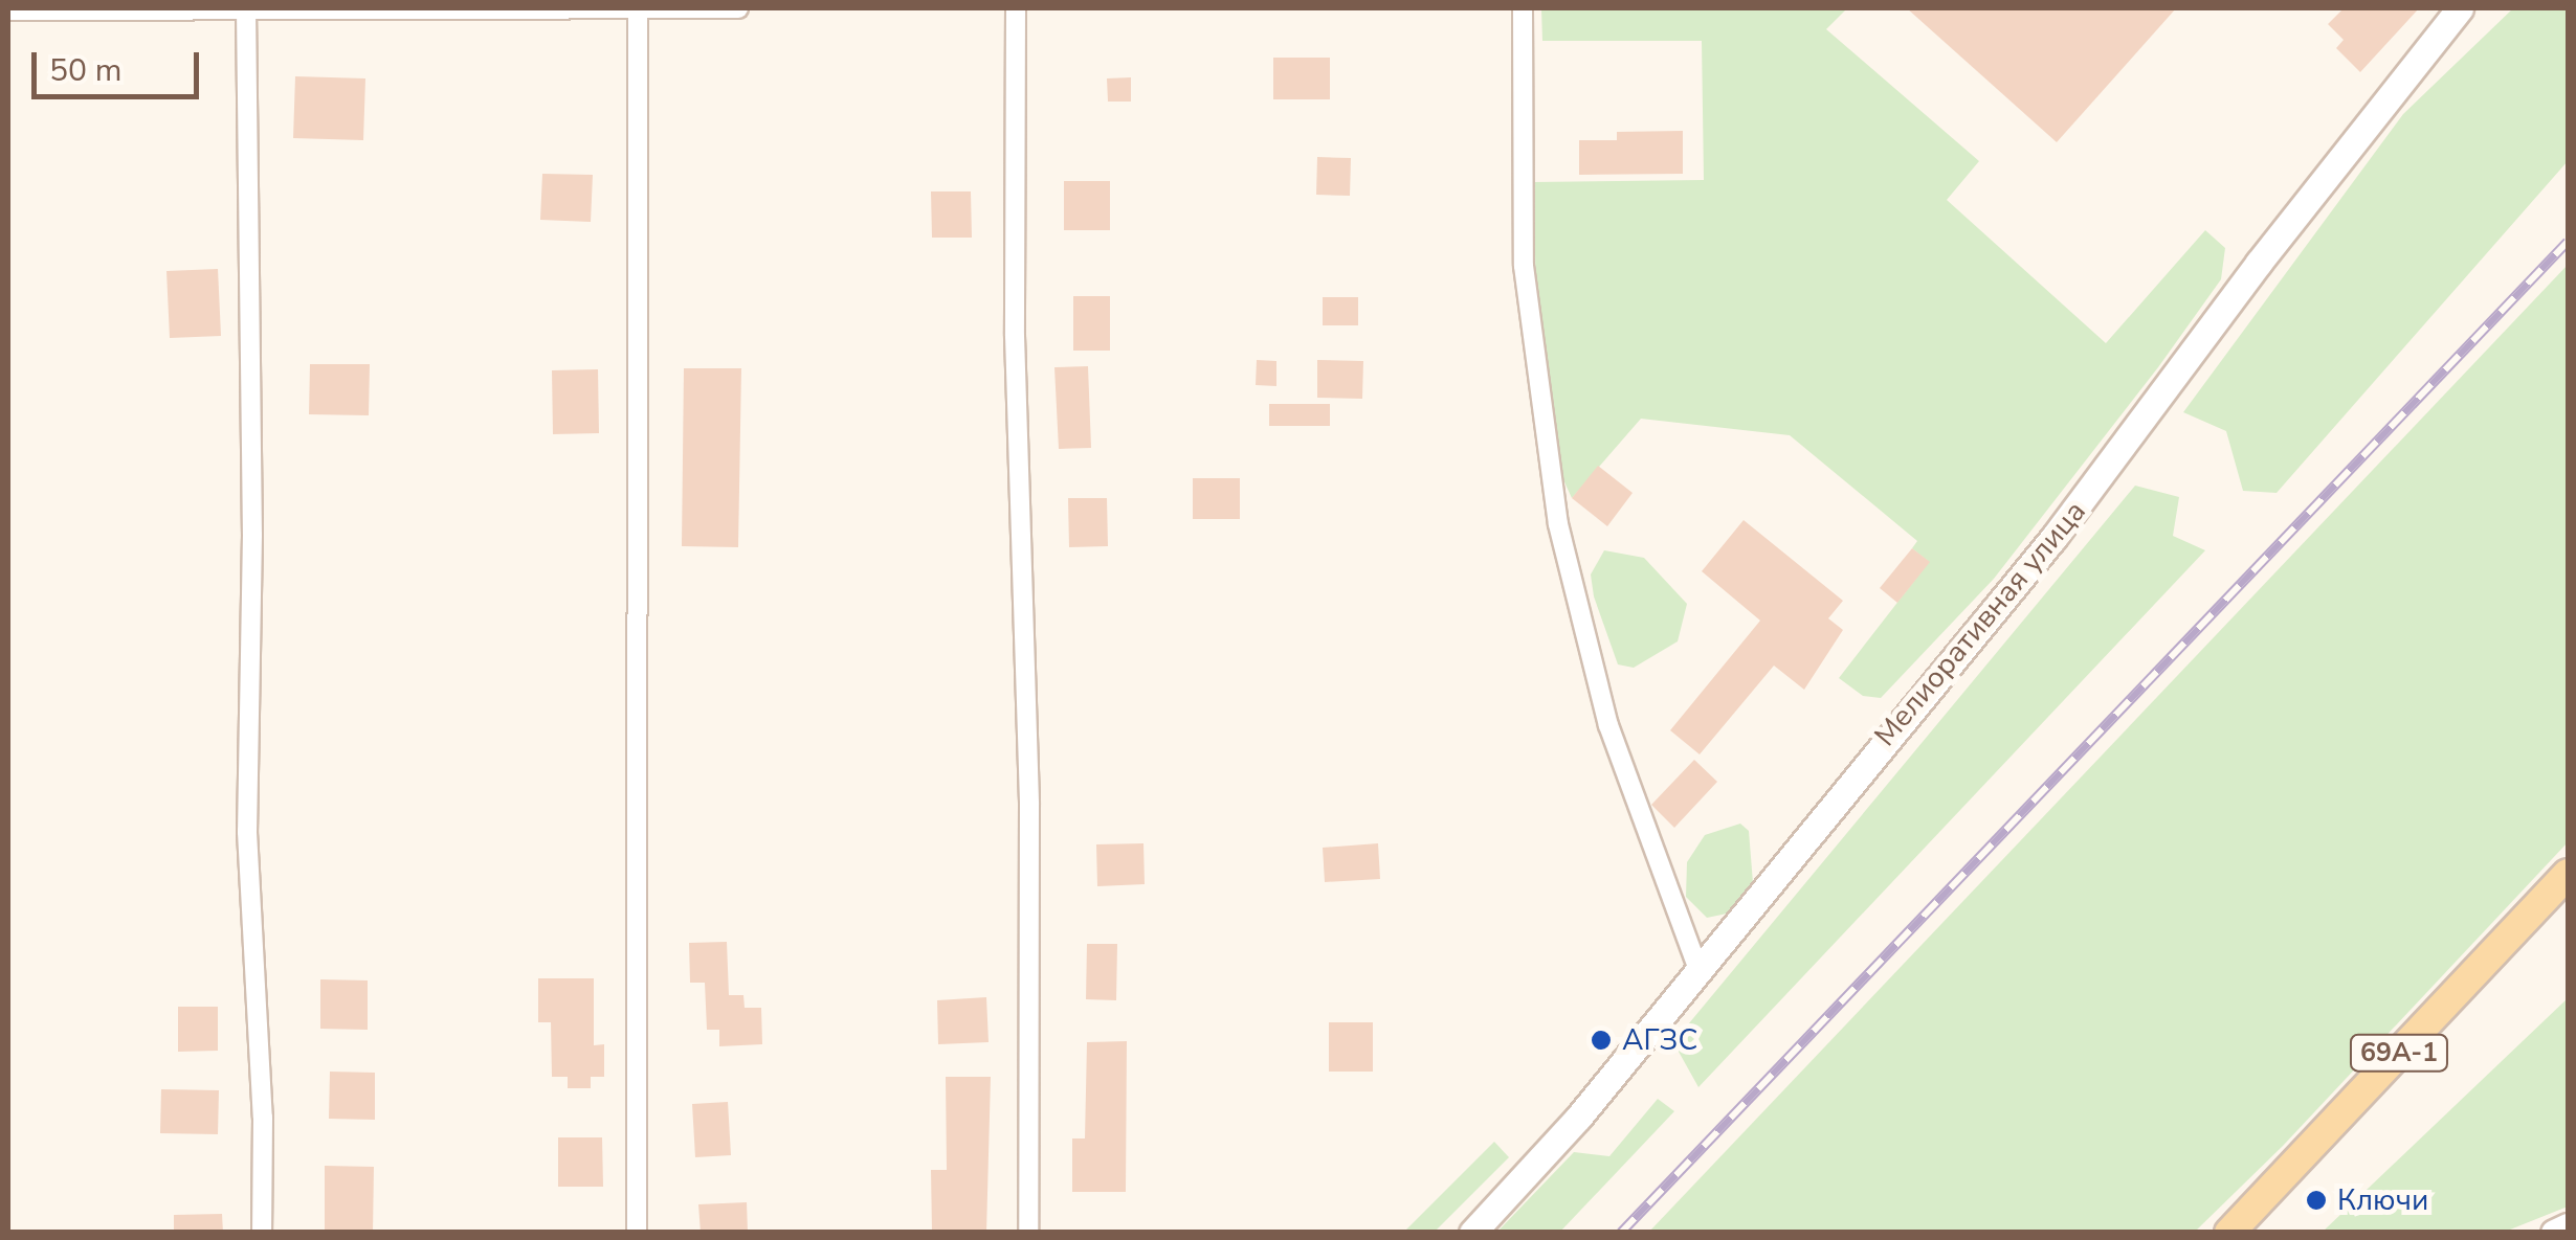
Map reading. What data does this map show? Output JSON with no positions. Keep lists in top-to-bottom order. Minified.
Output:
{"streets":{"main road":["69А-1"],"street":["Мелиоративная улица"]},"places":["АГЗС","Ключи"],"scale_bar":"50 m"}
